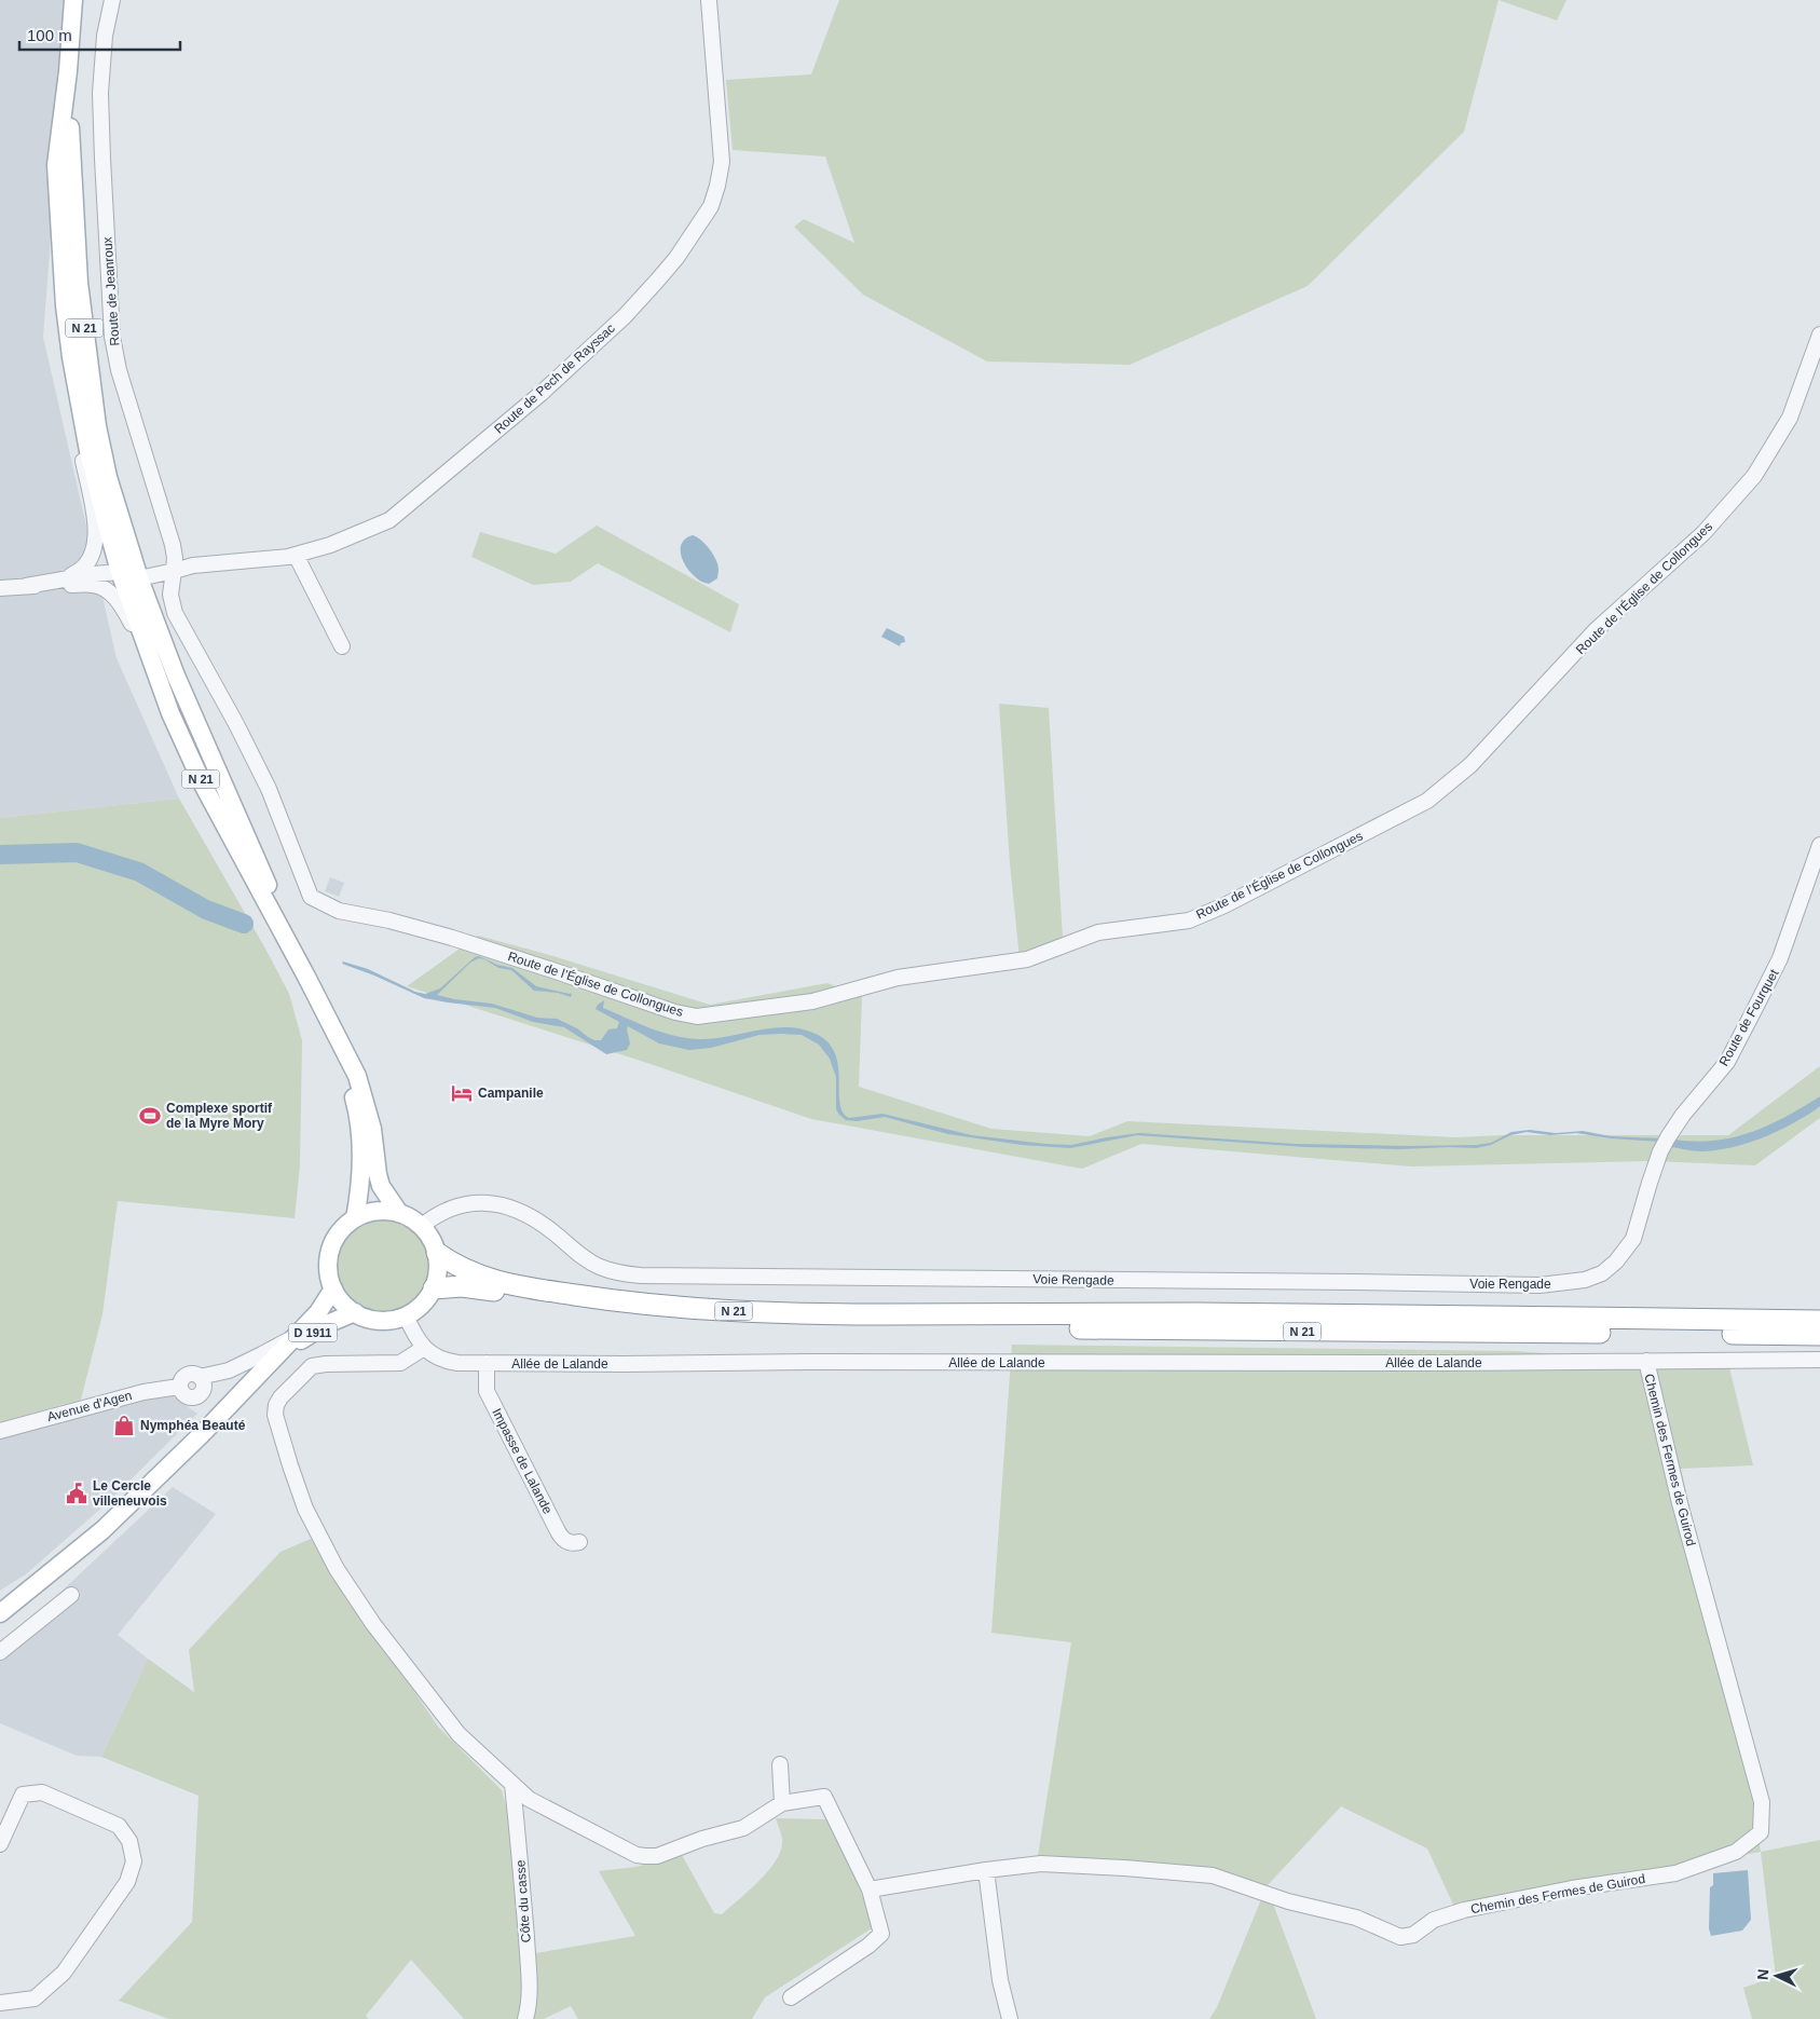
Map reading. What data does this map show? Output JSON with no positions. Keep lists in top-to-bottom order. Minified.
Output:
{"streets":{"highway":["N 21"],"main road":["D 1911"],"street":["Route de Jeanroux","Route de Pech de Rayssac","Route de l’Église de Collongues","Route de Fourquet","Voie Rengade","Allée de Lalande","Avenue d'Agen","Chemin des Fermes de Guirod","Impasse de Lalande","Côte du casse"]},"crossings":[["Route de Jeanroux","Route de Pech de Rayssac"],["Route de Jeanroux","Route de l’Église de Collongues"],["N 21","Voie Rengade"],["N 21","D 1911"],["Route de Fourquet","Voie Rengade"],["Voie Rengade","D 1911"],["D 1911","Avenue d'Agen"],["Allée de Lalande","Chemin des Fermes de Guirod"],["Allée de Lalande","Impasse de Lalande"]],"places":{"hotel":["Campanile"],"sports":["Complexe sportif de la Myre Mory"],"shop":["Nymphéa Beauté"],"public building":["Le Cercle villeneuvois"]},"scale_bar":"100 m","north":"left"}
